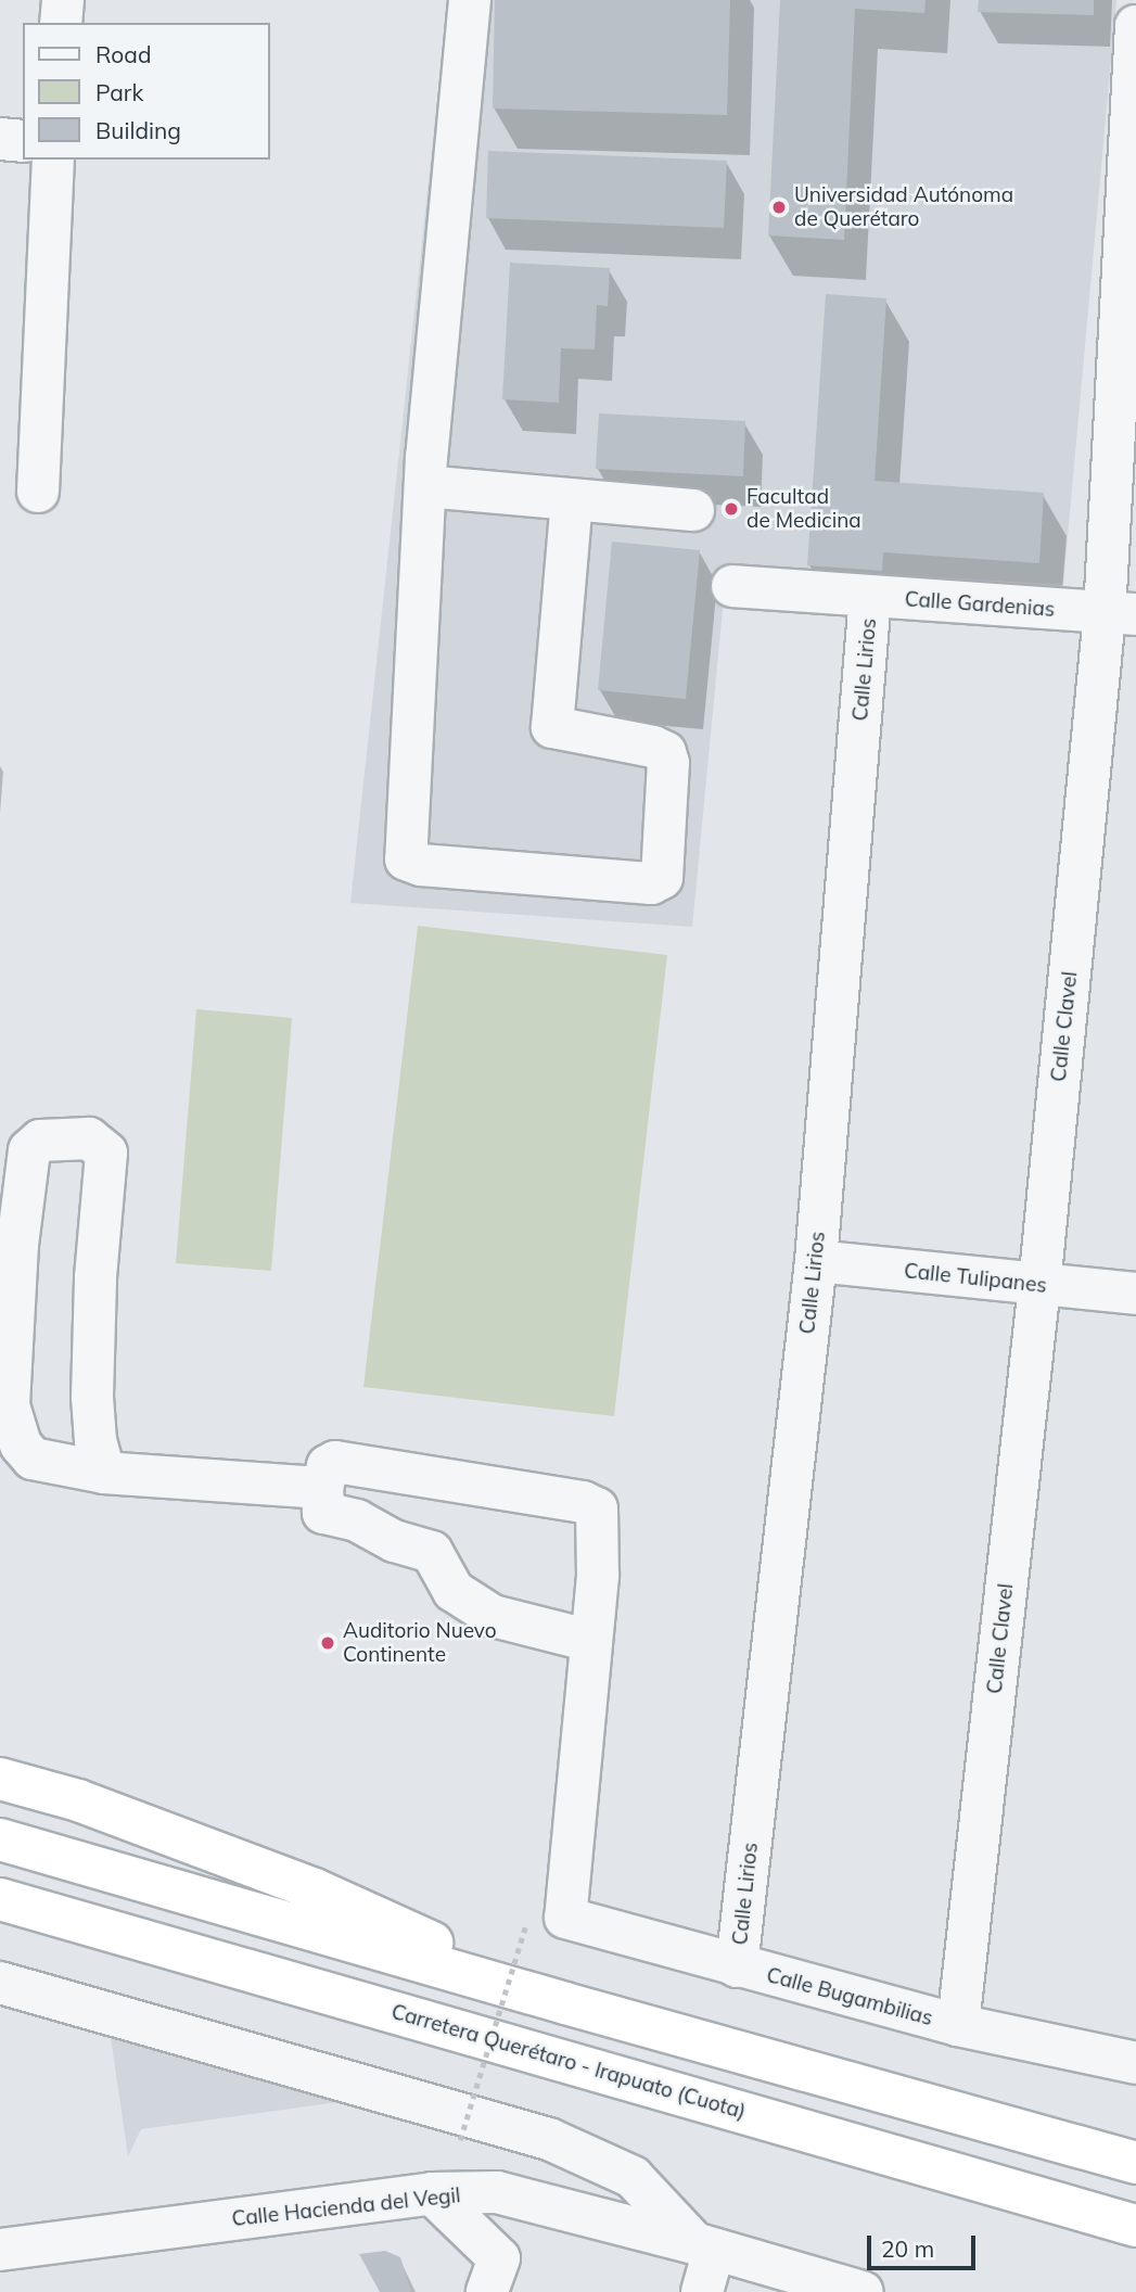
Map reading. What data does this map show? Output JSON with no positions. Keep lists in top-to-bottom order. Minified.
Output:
{"streets":{"highway":["Carretera Querétaro - Irapuato (Cuota)"],"street":["Calle Gardenias","Calle Lirios","Calle Clavel","Calle Tulipanes","Calle Bugambilias","Calle Hacienda del Vegil"]},"crossings":[["Calle Gardenias","Calle Lirios"],["Calle Gardenias","Calle Clavel"],["Calle Lirios","Calle Tulipanes"],["Calle Lirios","Calle Bugambilias"],["Calle Clavel","Calle Tulipanes"],["Calle Clavel","Calle Bugambilias"]],"places":["Universidad Autónoma de Querétaro","Facultad de Medicina","Auditorio Nuevo Continente"],"legend":["Road","Park","Building"],"scale_bar":"20 m"}
